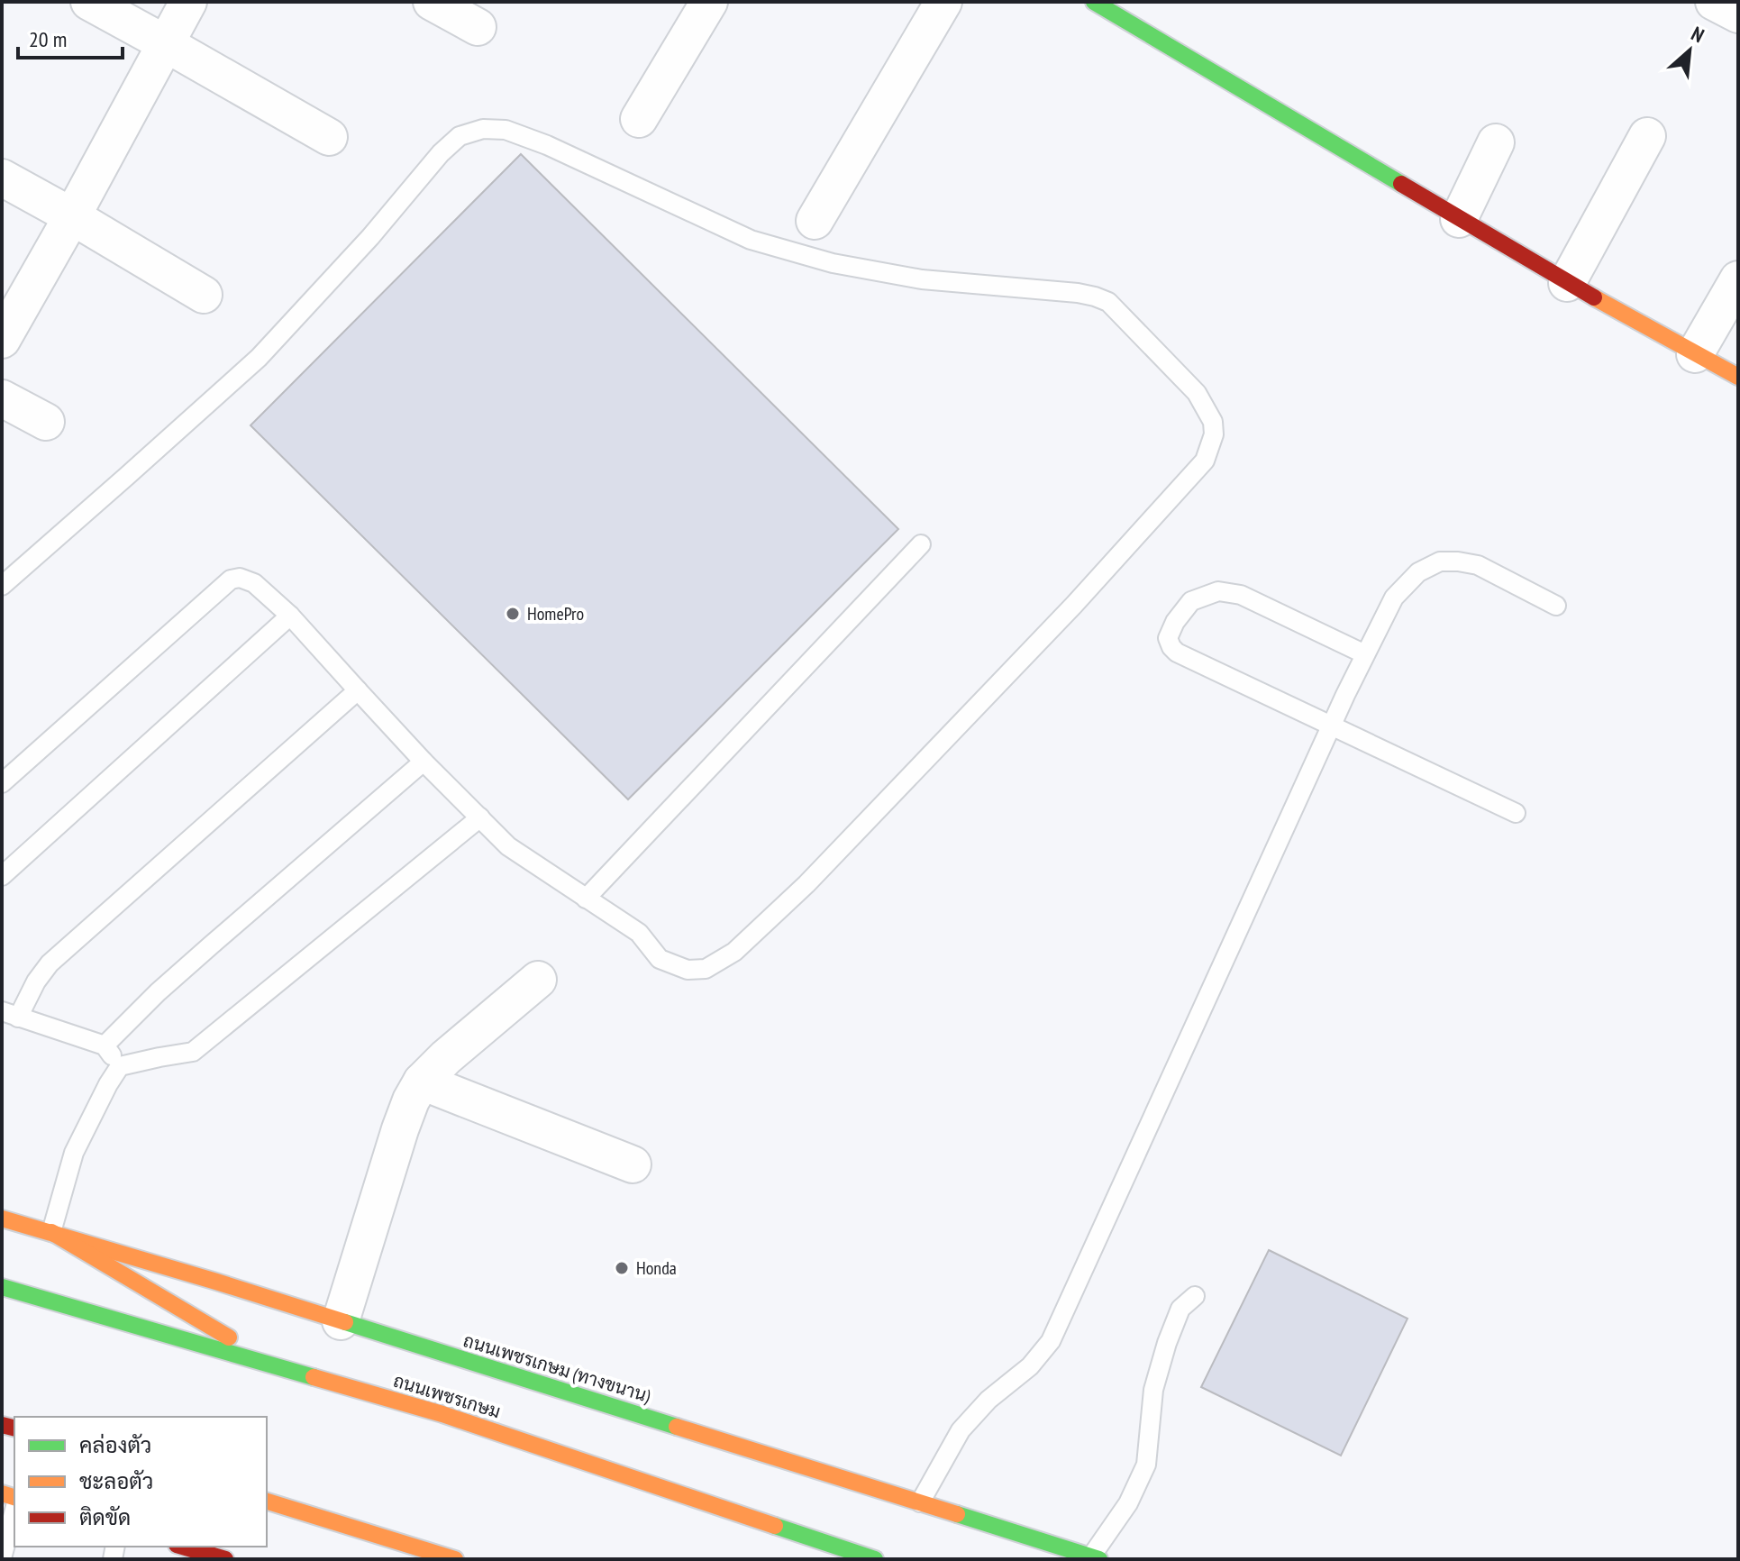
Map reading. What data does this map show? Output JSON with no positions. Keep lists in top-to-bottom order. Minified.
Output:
{"streets":{"main road":["ถนนเพชรเกษม (ทางขนาน)","ถนนเพชรเกษม"]},"places":["HomePro","Honda"],"legend":["คล่องตัว","ชะลอตัว","ติดขัด"],"scale_bar":"20 m","north":"top right"}
